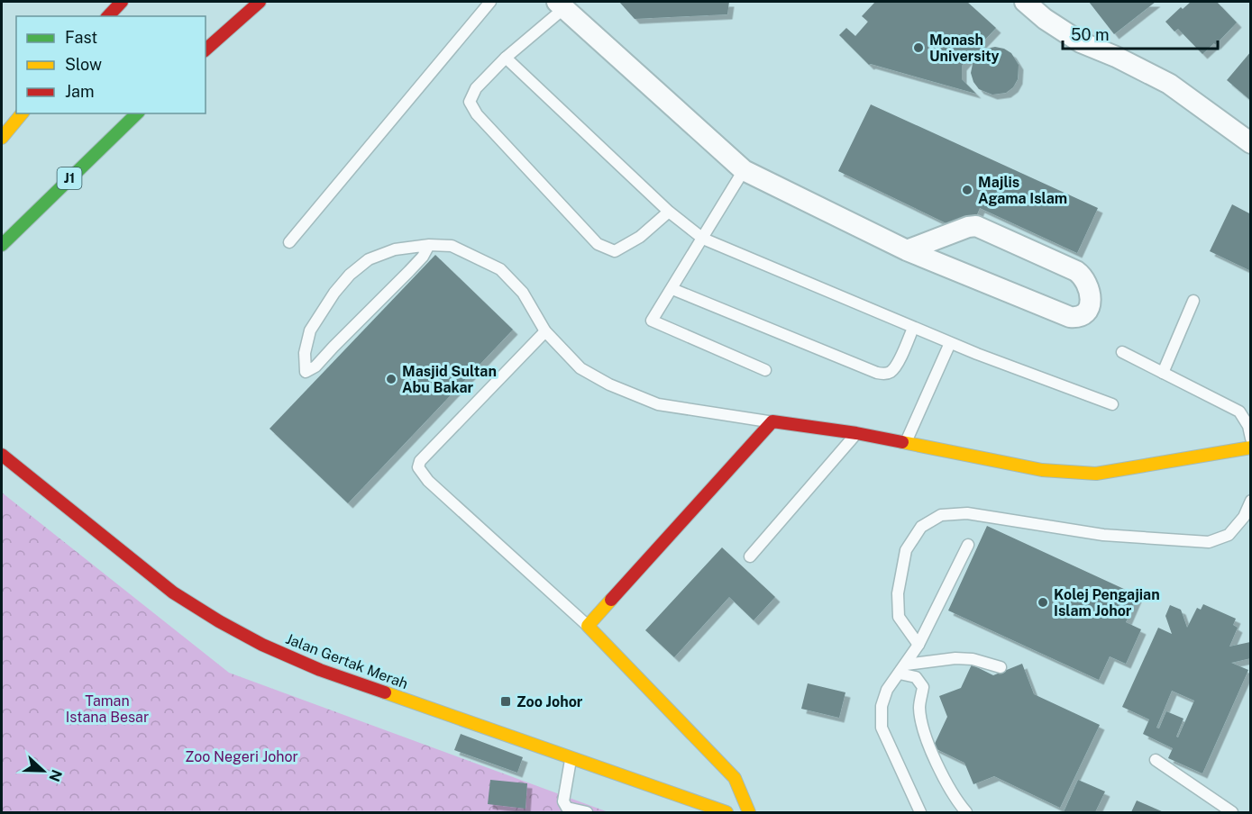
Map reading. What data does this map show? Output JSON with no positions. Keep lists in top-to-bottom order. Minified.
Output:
{"streets":{"main road":["J1","Jalan Gertak Merah"]},"parks":["Taman Istana Besar","Zoo Negeri Johor"],"places":{"other":["Monash University","Majlis Agama Islam","Masjid Sultan Abu Bakar","Kolej Pengajian Islam Johor"],"transit":["Zoo Johor"]},"legend":["Fast","Slow","Jam"],"scale_bar":"50 m","north":"right"}
